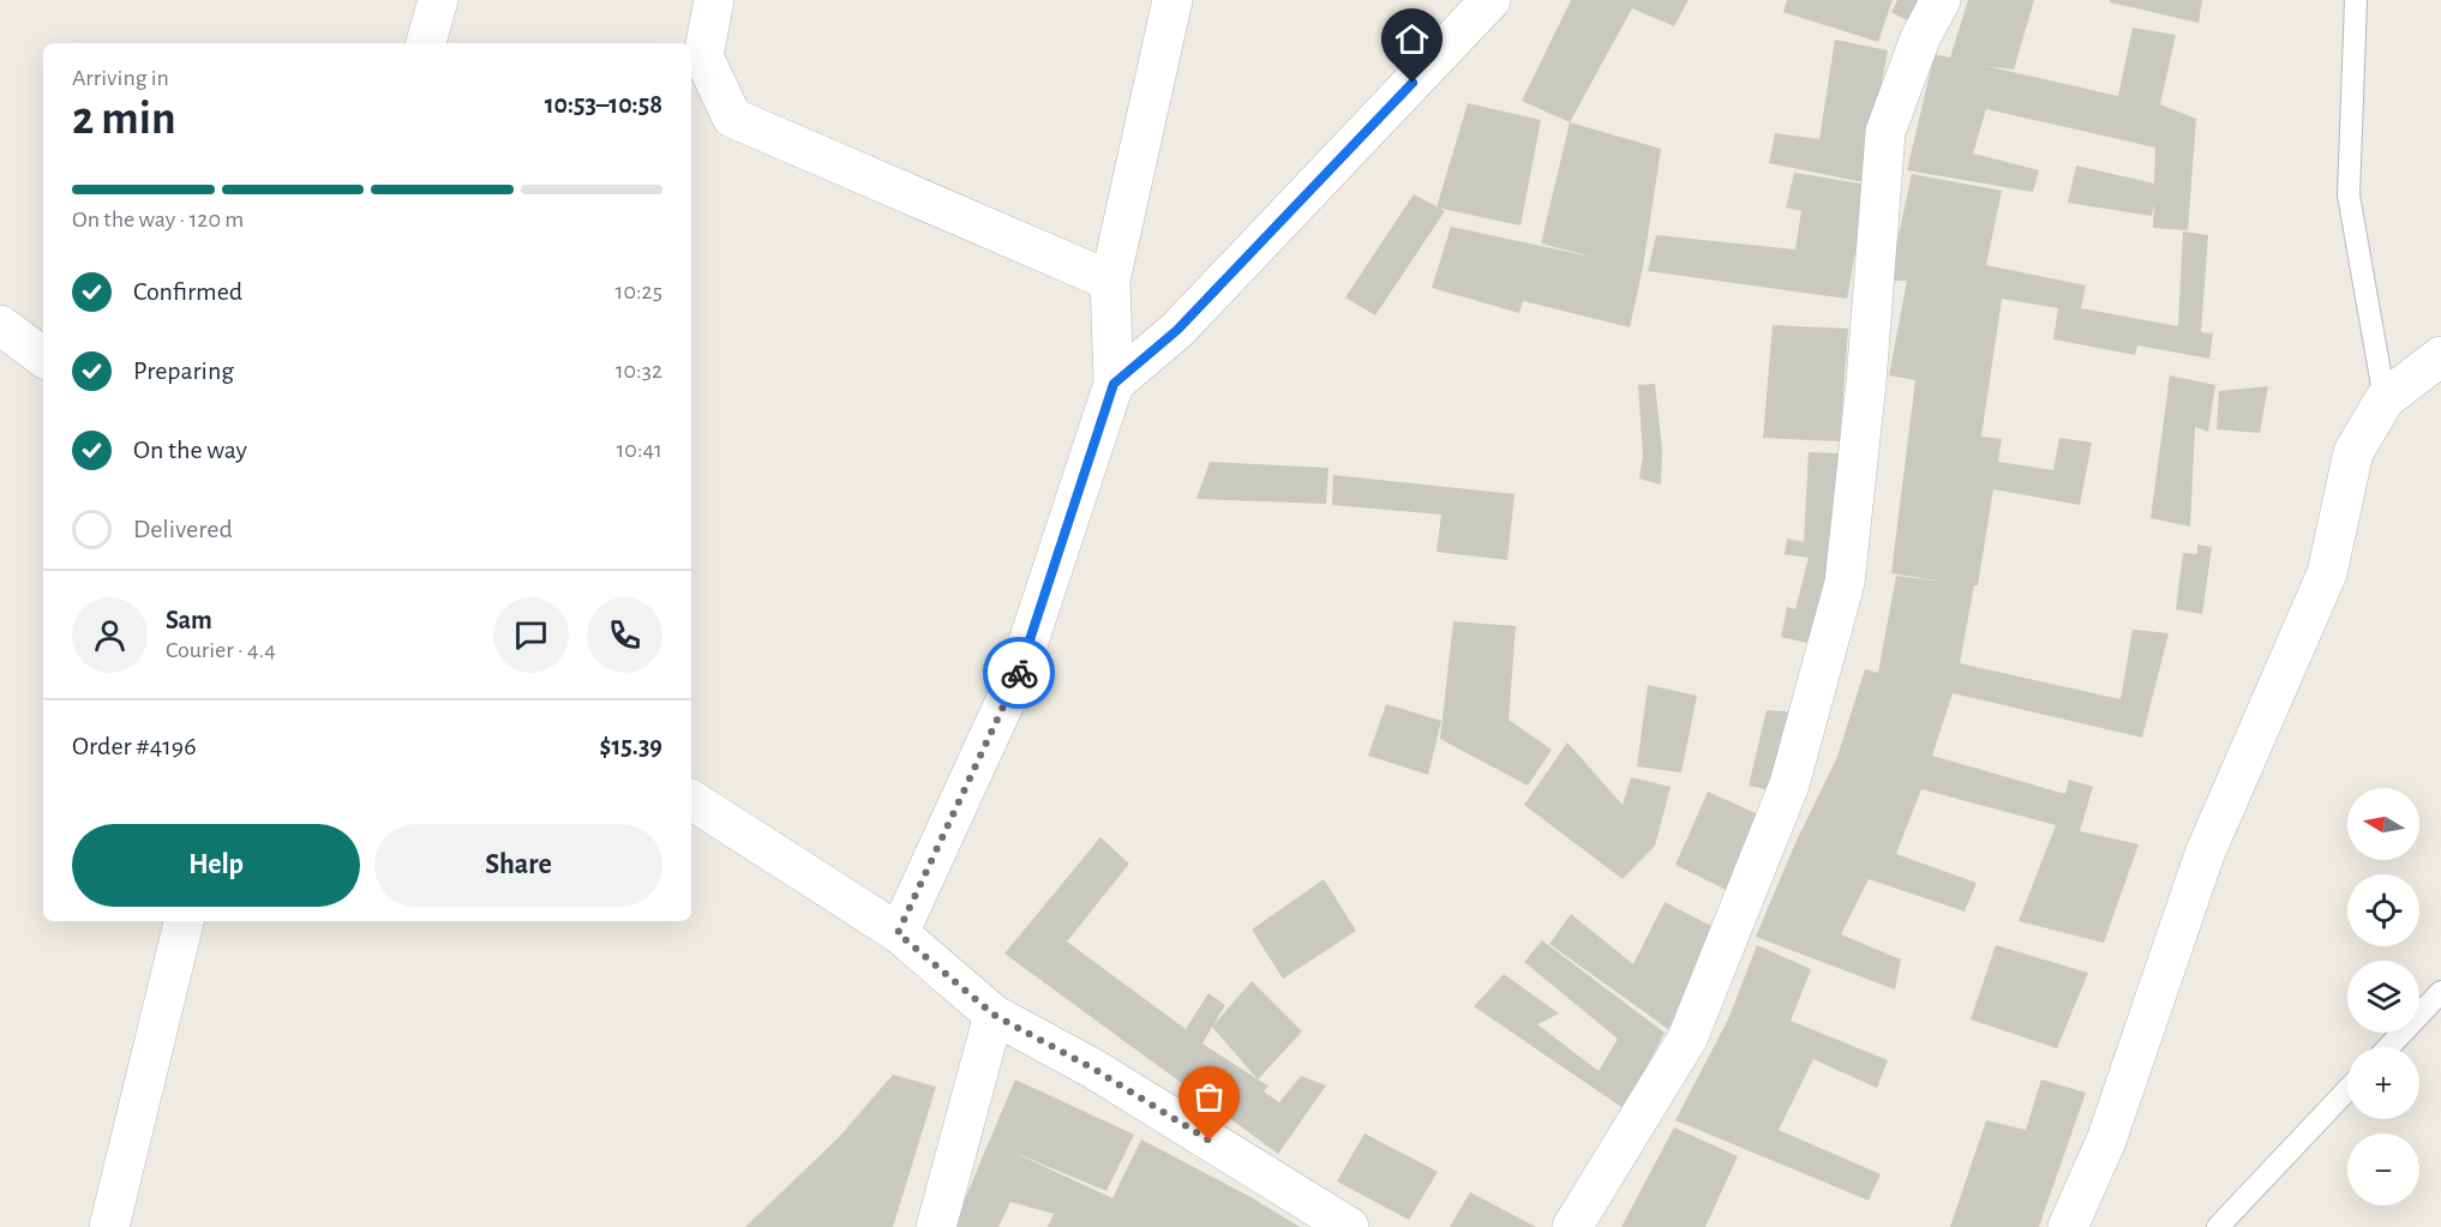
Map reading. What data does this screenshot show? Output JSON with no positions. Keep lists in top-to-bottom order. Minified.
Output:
{"north":"left","page":{"heading":["2 min","Arriving in","10:53–10:58"],"panel":["Sam","Courier · 4.4","Order #4196","$15.39"],"bar":"On the way · 120 m","list":[["Confirmed","10:25"],["Preparing","10:32"],["On the way","10:41"],"Delivered"],"map_buttons":["+","−"],"buttons":["Help","Share"]}}
